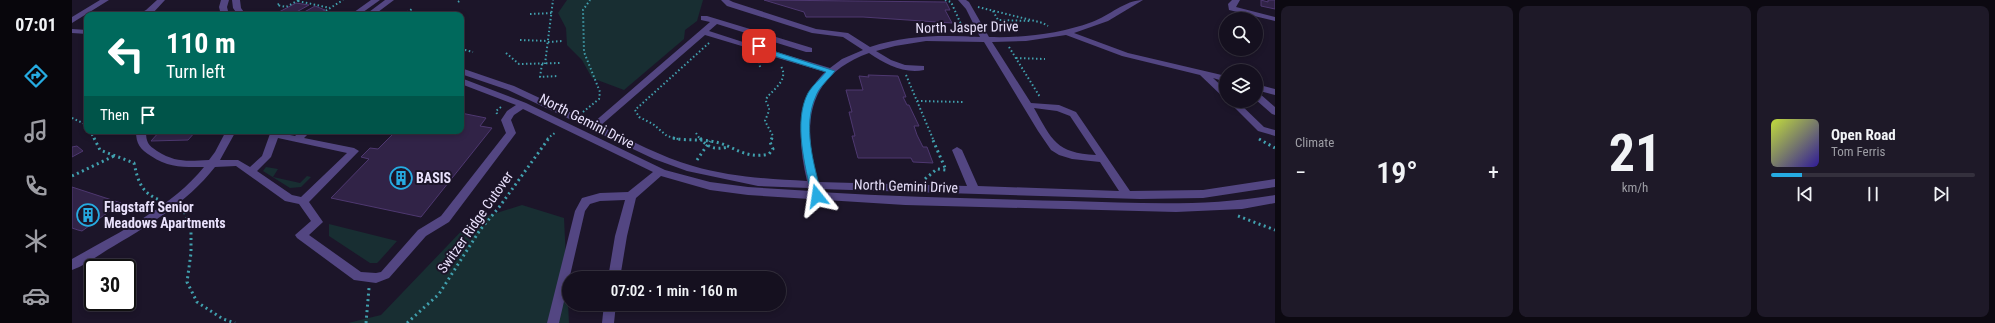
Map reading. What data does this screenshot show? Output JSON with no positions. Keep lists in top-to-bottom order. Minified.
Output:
{"streets":{"street":["North Jasper Drive","North Gemini Drive"],"path":["Switzer Ridge Cutover"]},"crossings":[["North Jasper Drive","North Gemini Drive"]],"places":{"building":["BASIS","Flagstaff Senior Meadows Apartments"]},"page":{"tabs":"07:01","tile":["Climate",["21","km/h"]],"turn":["110 m","Turn left"],"then":"Then","song":["Open Road","Tom Ferris"],"heat":["−","19°","+"],"limit":"30","trip":"07:02 · 1 min · 160 m"}}
